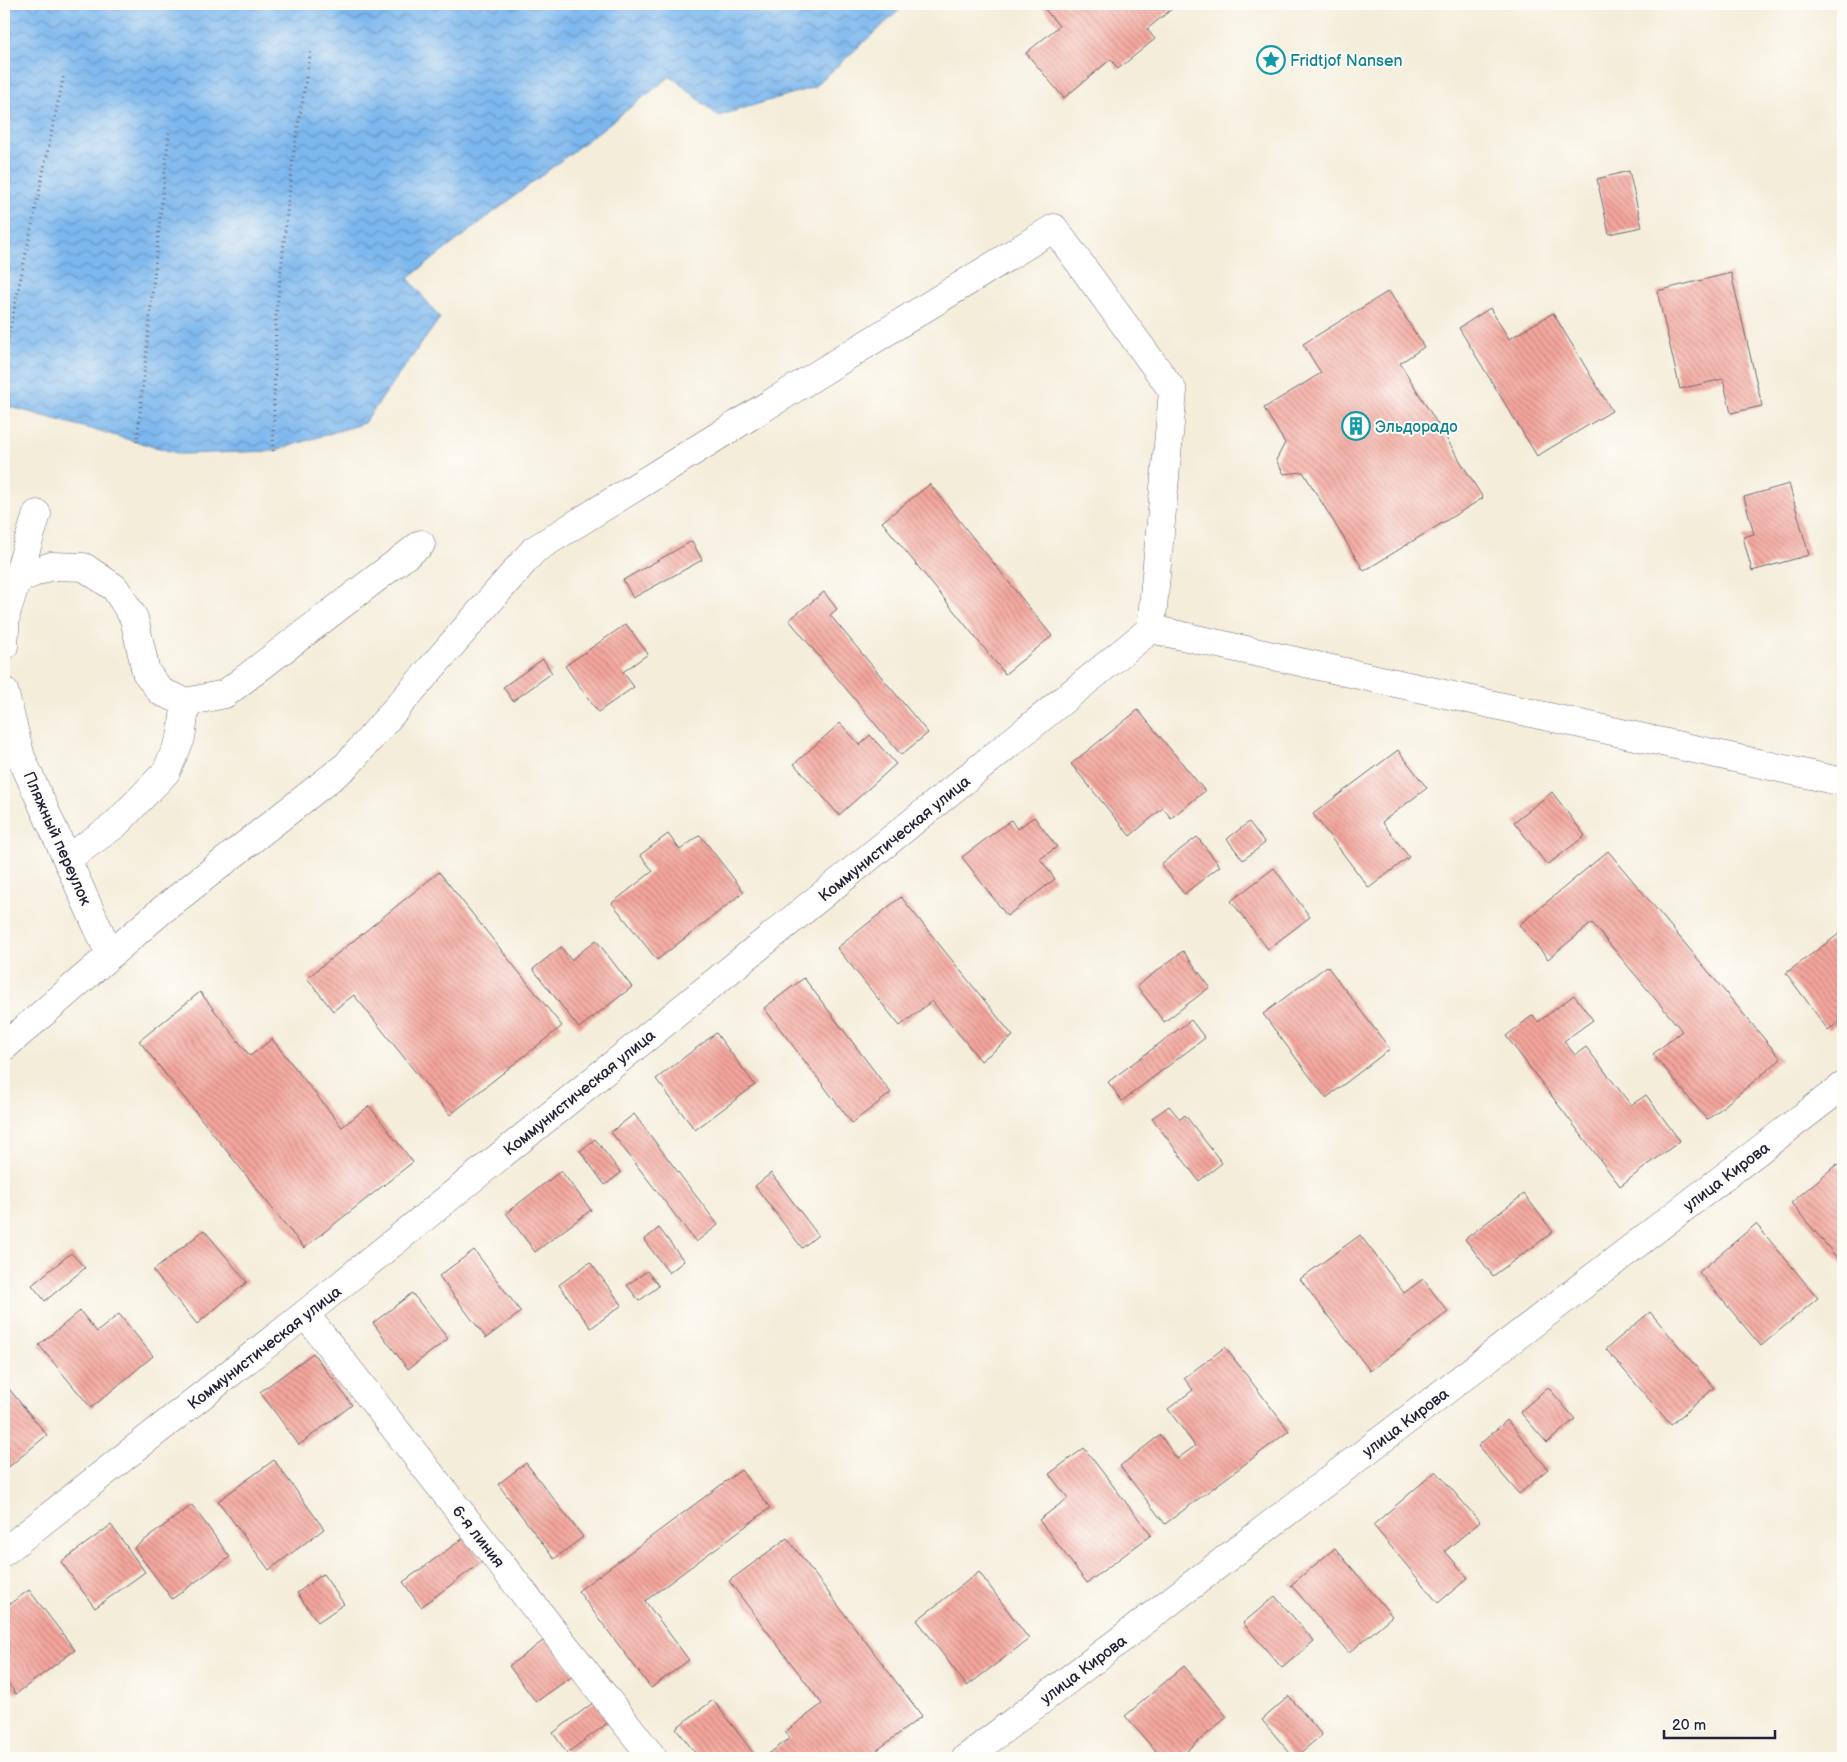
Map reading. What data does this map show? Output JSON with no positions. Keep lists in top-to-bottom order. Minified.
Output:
{"streets":{"street":["Пляжный переулок","Коммунистическая улица","улица Кирова","6-я линия"]},"crossings":[["Коммунистическая улица","6-я линия"]],"places":{"place":["Fridtjof Nansen"],"building":["Эльдорадо"]},"scale_bar":"20 m"}
